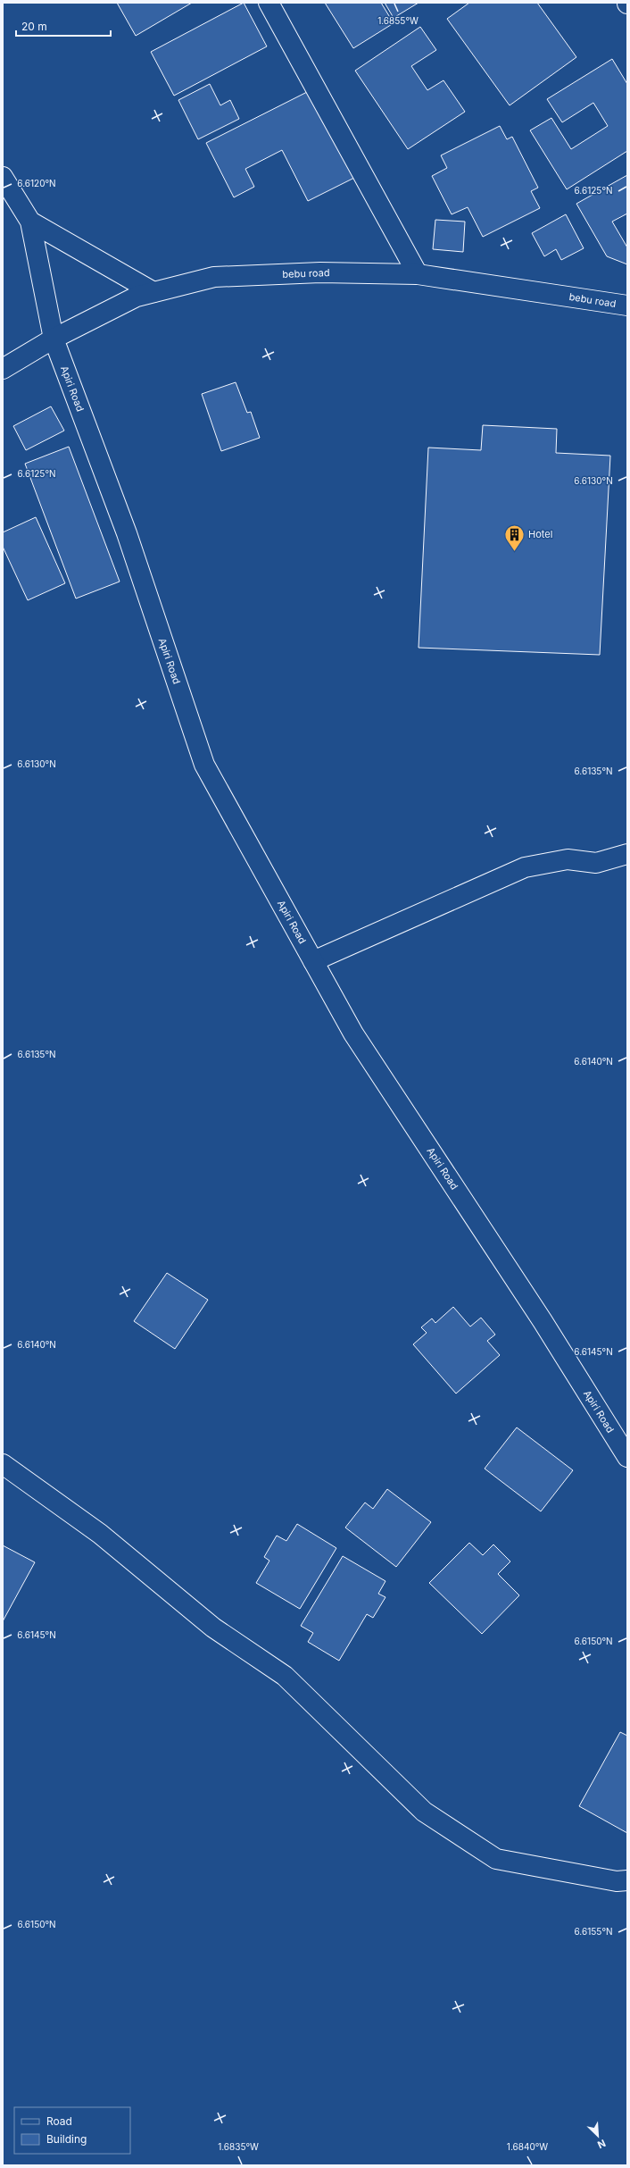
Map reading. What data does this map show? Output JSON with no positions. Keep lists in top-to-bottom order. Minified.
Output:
{"streets":{"street":["bebu road","Apiri Road"]},"crossings":[["bebu road","Apiri Road"]],"places":{"building":["Hotel"]},"legend":["Road","Building"],"scale_bar":"20 m","north":"bottom right","coordinates":["1.6855°W","6.6120°N","6.6125°N","6.6130°N","6.6135°N","6.6140°N","6.6145°N","6.6150°N","6.6155°N","1.6835°W","1.6840°W"]}
